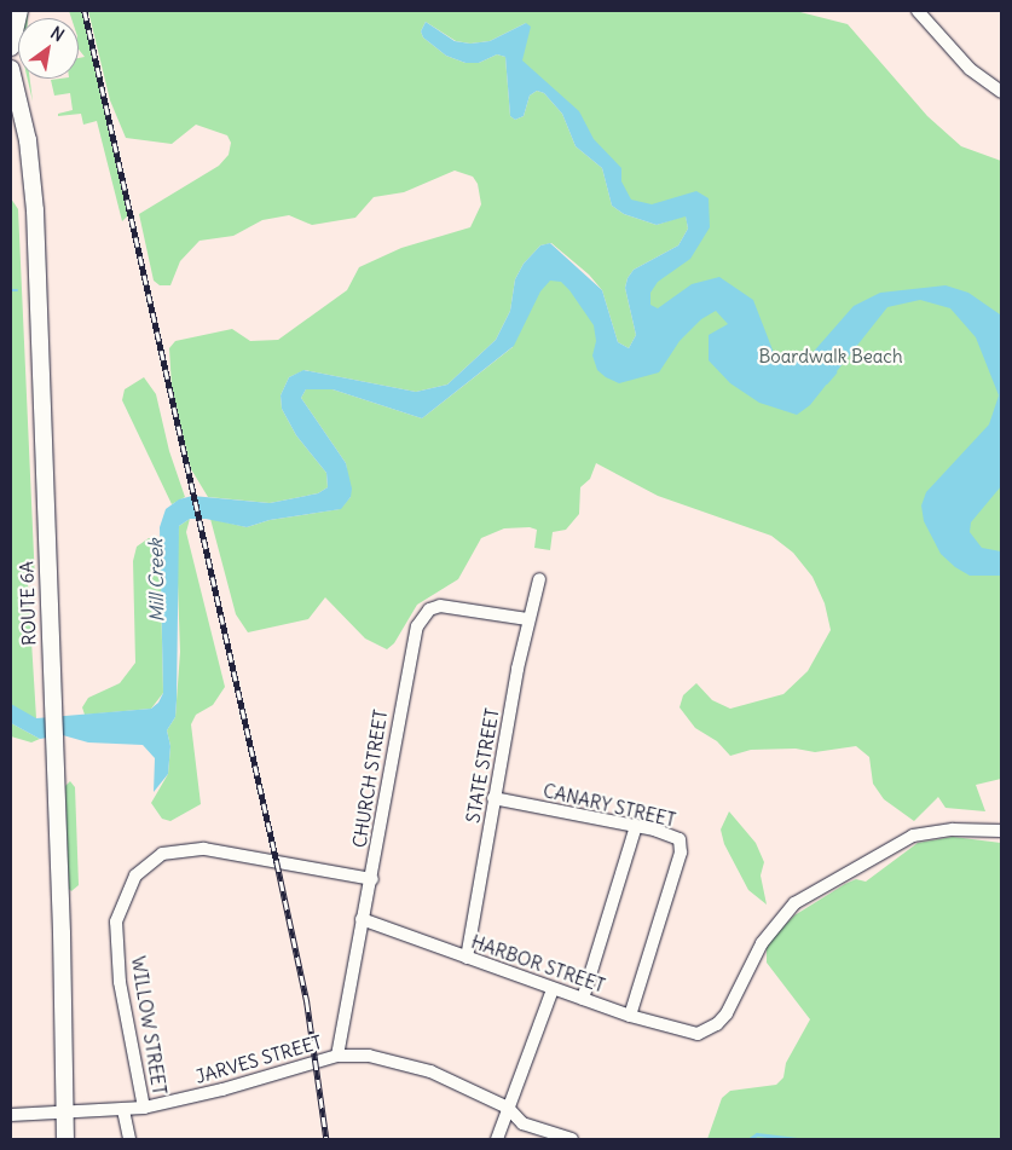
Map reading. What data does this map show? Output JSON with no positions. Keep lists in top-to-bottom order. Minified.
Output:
{"streets":{"main road":["ROUTE 6A"],"street":["STATE STREET","CHURCH STREET","CANARY STREET","HARBOR STREET","WILLOW STREET","JARVES STREET"]},"crossings":[["ROUTE 6A","JARVES STREET"],["STATE STREET","CHURCH STREET"],["STATE STREET","CANARY STREET"],["STATE STREET","HARBOR STREET"],["CHURCH STREET","HARBOR STREET"],["CHURCH STREET","WILLOW STREET"],["CHURCH STREET","JARVES STREET"],["CANARY STREET","HARBOR STREET"],["WILLOW STREET","JARVES STREET"]],"water":["Mill Creek"],"parks":["Boardwalk Beach"],"north":"top right"}
